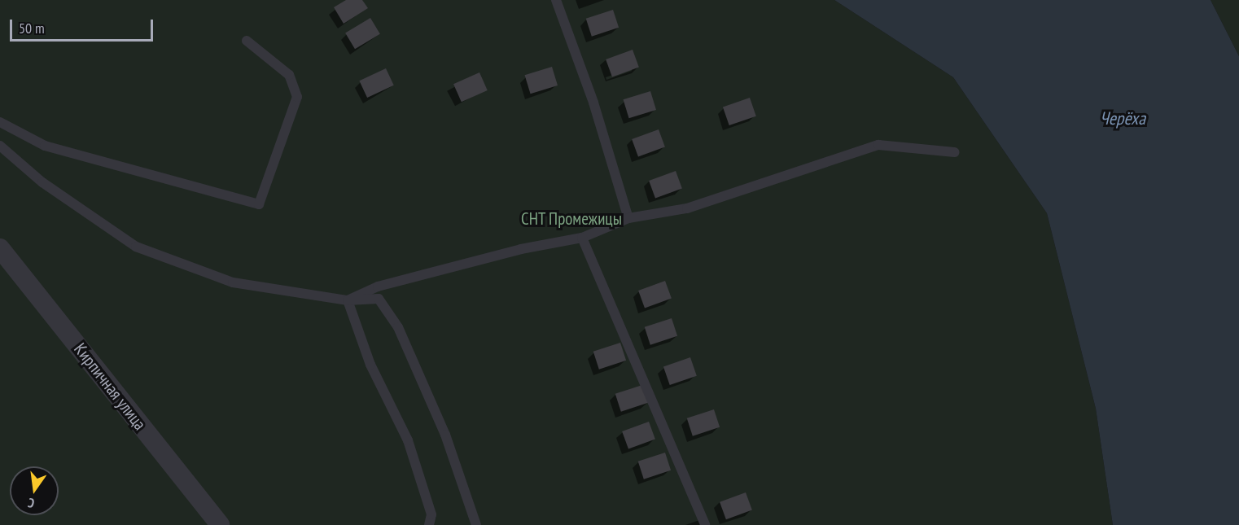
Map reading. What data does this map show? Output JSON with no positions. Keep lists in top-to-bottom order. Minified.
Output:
{"streets":{"street":["Кирпичная улица"]},"water":["Черёха"],"parks":["СНТ Промежицы"],"scale_bar":"50 m","north":"bottom"}
